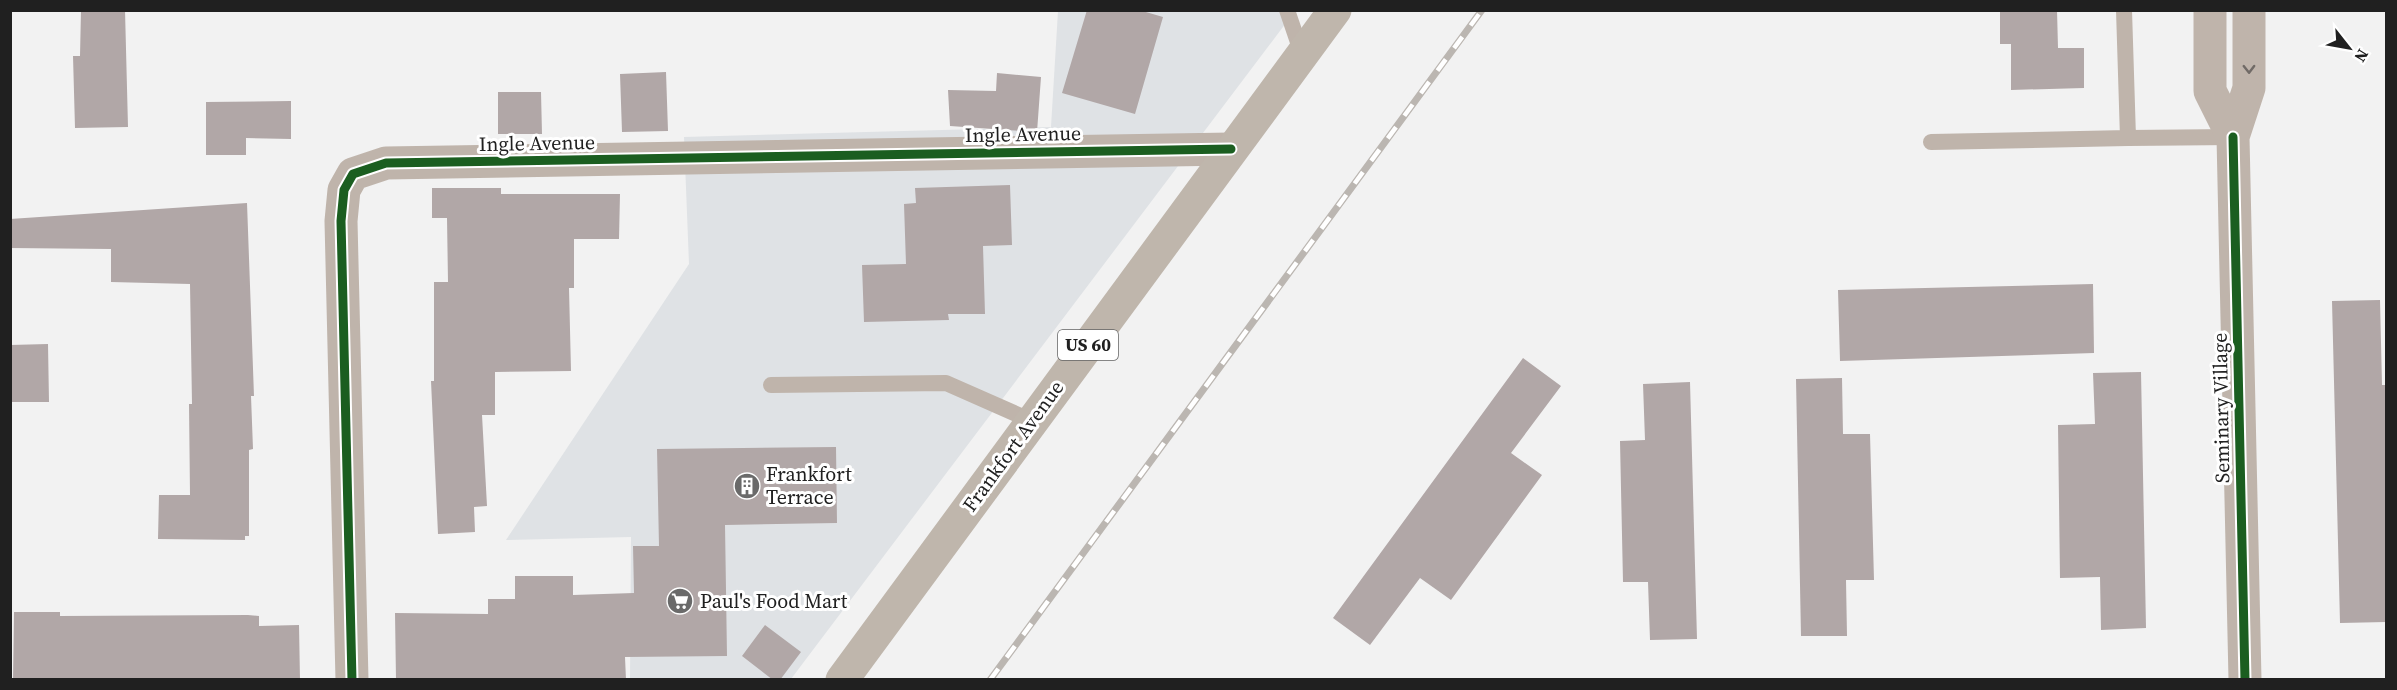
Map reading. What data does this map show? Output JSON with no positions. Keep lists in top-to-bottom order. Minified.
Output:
{"streets":{"main road":["US 60","Frankfort Avenue"],"street":["Ingle Avenue","Seminary Village"]},"crossings":[["Ingle Avenue","Frankfort Avenue"]],"places":{"building":["Frankfort Terrace"],"supermarket":["Paul's Food Mart"]},"north":"bottom right"}
